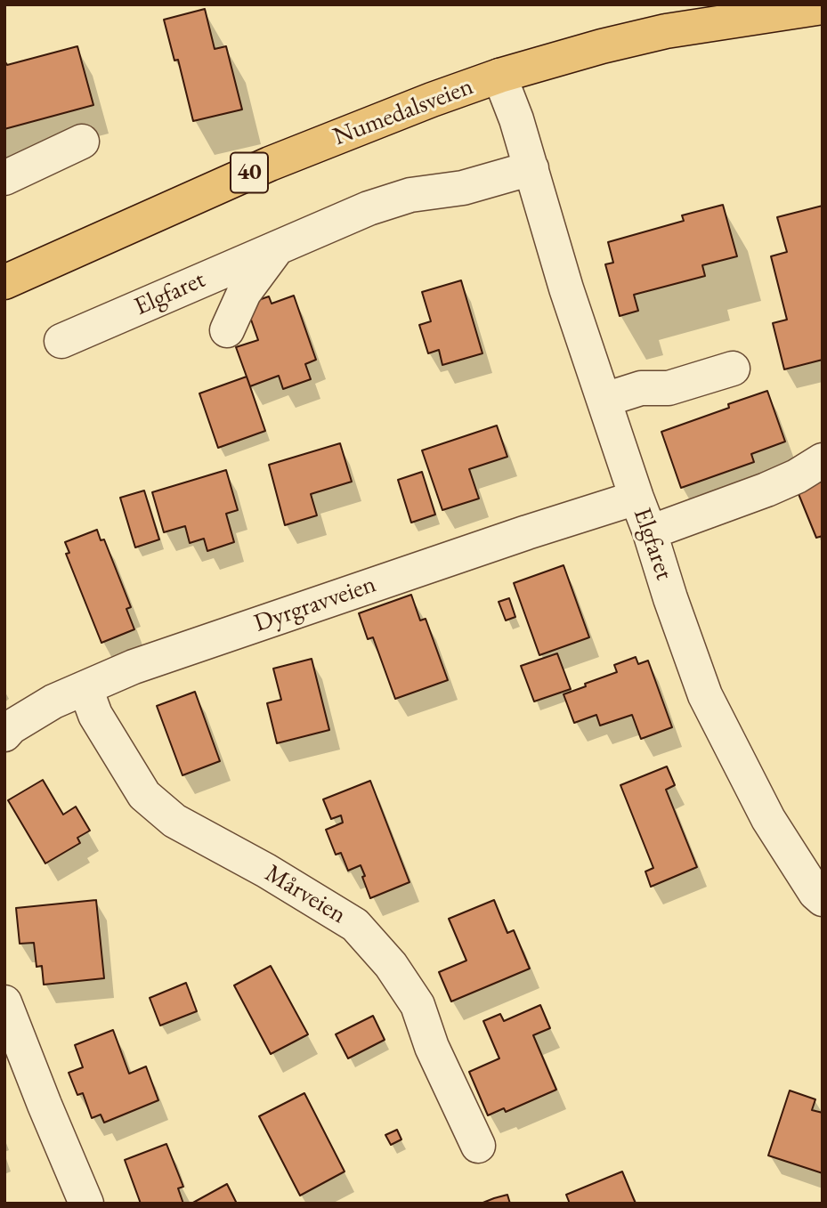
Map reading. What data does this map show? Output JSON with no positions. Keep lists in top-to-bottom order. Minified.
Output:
{"streets":{"main road":["Numedalsveien","40"],"street":["Elgfaret","Dyrgravveien","Mårveien"]},"crossings":[["Numedalsveien","Elgfaret"],["Elgfaret","Dyrgravveien"],["Dyrgravveien","Mårveien"]]}
